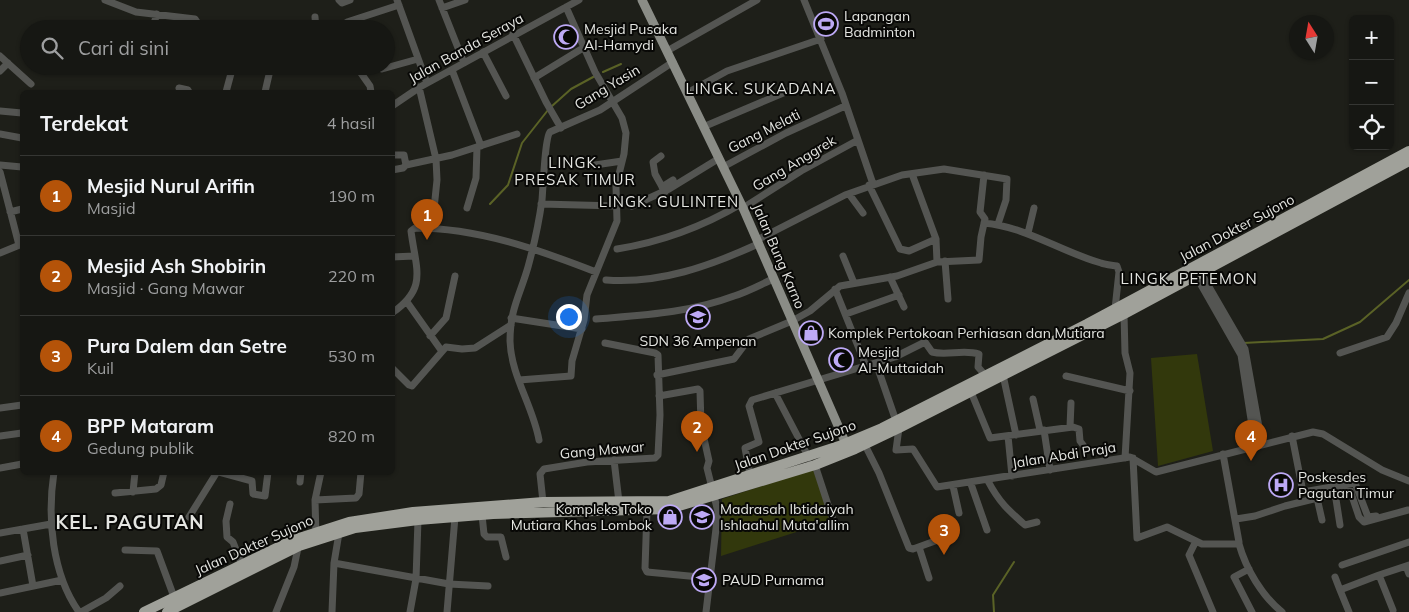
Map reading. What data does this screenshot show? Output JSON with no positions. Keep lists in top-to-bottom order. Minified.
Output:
{"streets":{"highway":["Jalan Dokter Sujono"],"main road":["Jalan Bung Karno"],"street":["Jalan Banda Seraya","Gang Yasin","Gang Melati","Gang Anggrek","Gang Mawar","Jalan Abdi Praja"]},"crossings":[["Gang Yasin","Jalan Bung Karno"],["Gang Melati","Jalan Bung Karno"],["Gang Anggrek","Jalan Bung Karno"],["Jalan Dokter Sujono","Jalan Bung Karno"],["Jalan Dokter Sujono","Gang Mawar"],["Jalan Dokter Sujono","Jalan Abdi Praja"]],"districts":["LINGK. SUKADANA","LINGK. PRESAK TIMUR","LINGK. GULINTEN","LINGK. PETEMON","KEL. PAGUTAN"],"places":{"sports":["Lapangan Badminton"],"mosque":["Mesjid Pusaka Al-Hamydi","Mesjid Al-Muttaidah"],"school or university":["SDN 36 Ampenan","Madrasah Ibtidaiyah Ishlaahul Muta'allim","PAUD Purnama"],"shop":["Komplek Pertokoan Perhiasan dan Mutiara","Kompleks Toko Mutiara Khas Lombok"],"hospital":["Poskesdes Pagutan Timur"]},"north":"top","page":{"map_buttons":["+","−"],"search":"Cari di sini","heading":["Terdekat","4 hasil"],"list":[{"mark":"1","name":"Mesjid Nurul Arifin","note":"Masjid","value":"190 m"},{"mark":"2","name":"Mesjid Ash Shobirin","note":"Masjid · Gang Mawar","value":"220 m"},{"mark":"3","name":"Pura Dalem dan Setre","note":"Kuil","value":"530 m"},{"mark":"4","name":"BPP Mataram","note":"Gedung publik","value":"820 m"}],"pins":["1","2","4","3"]}}
